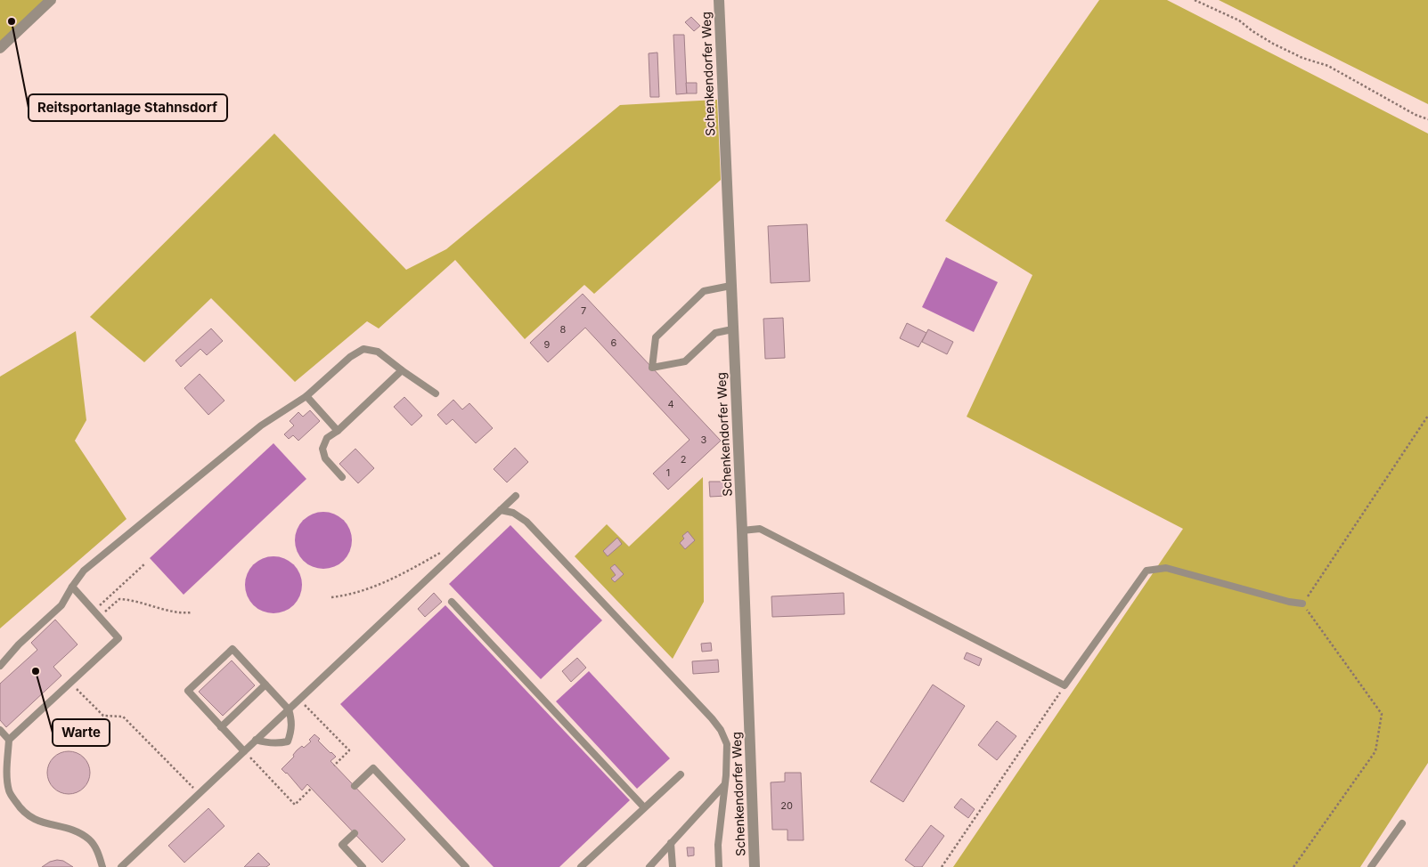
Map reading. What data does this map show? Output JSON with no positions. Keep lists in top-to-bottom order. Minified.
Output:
{"streets":{"street":["Schenkendorfer Weg"]},"places":["Reitsportanlage Stahnsdorf","Warte"],"house_numbers":["7","8","6","9","4","3","2","1","20"]}
